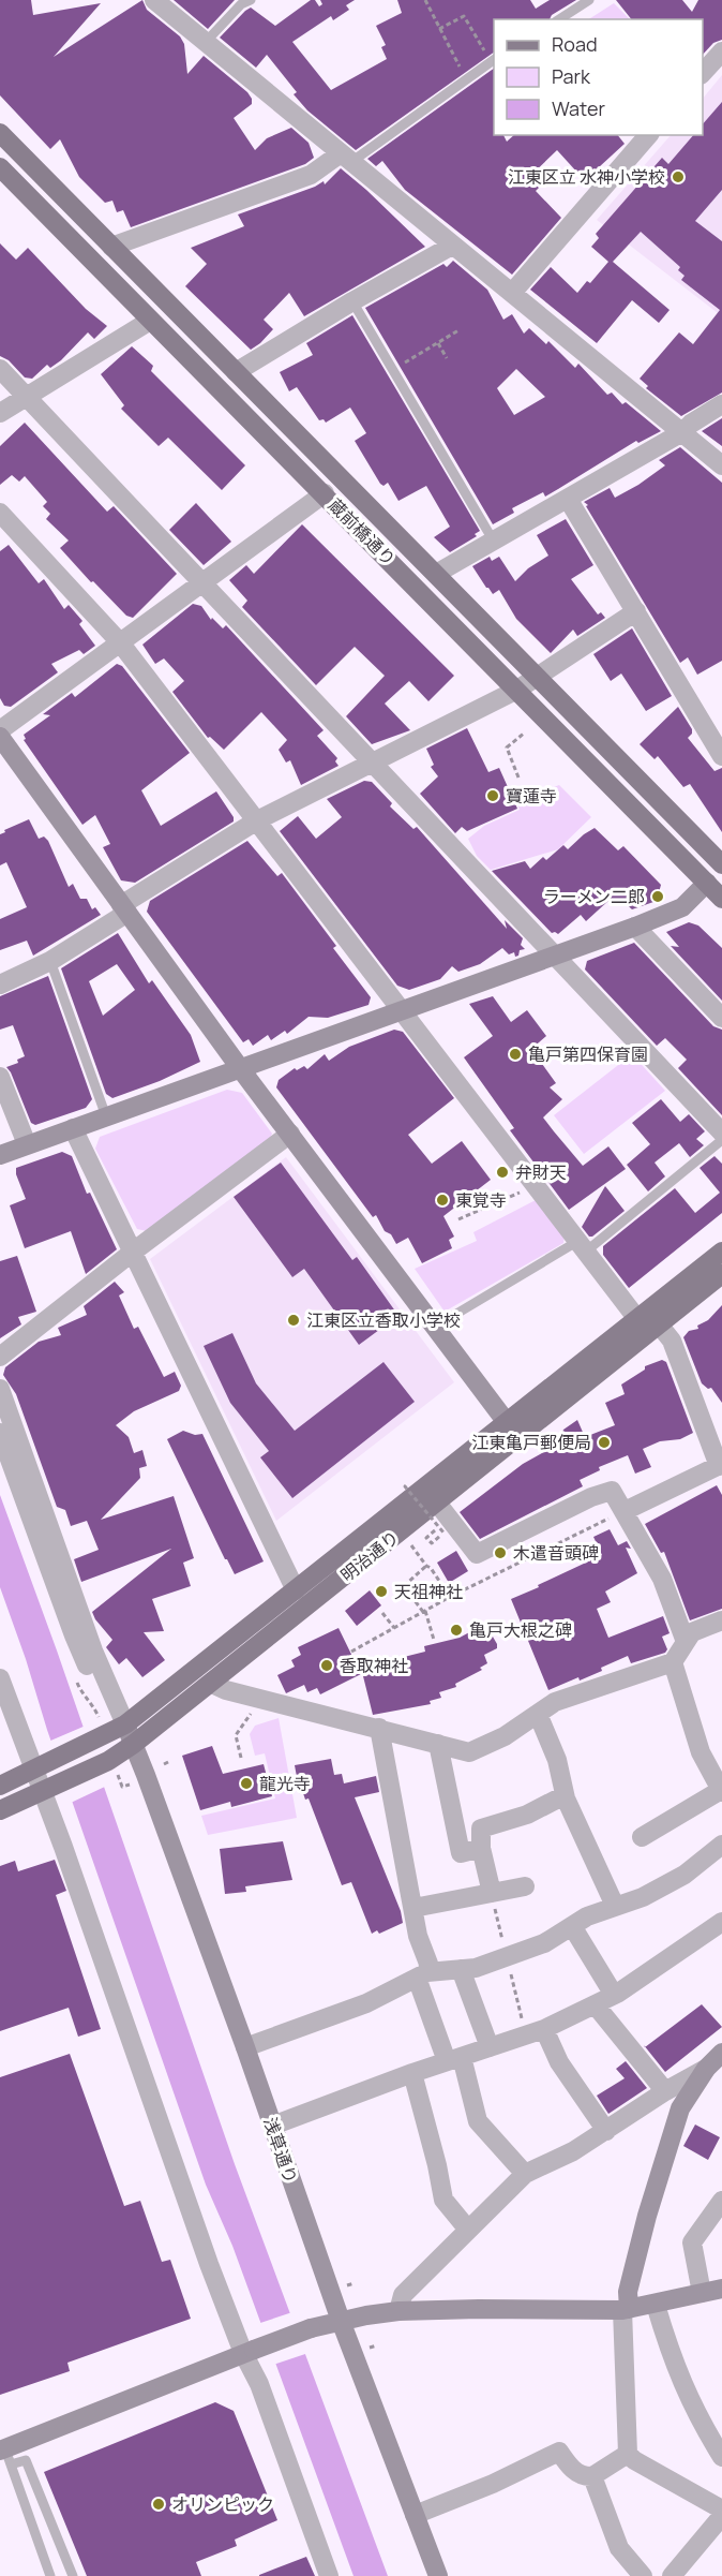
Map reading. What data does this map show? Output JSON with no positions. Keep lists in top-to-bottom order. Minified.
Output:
{"streets":{"main road":["蔵前橋通り","明治通り"],"street":["浅草通り"]},"crossings":[["明治通り","浅草通り"]],"places":["江東区立 水神小学校","寶蓮寺","ラーメン二郎","亀戸第四保育園","弁財天","東覚寺","江東区立香取小学校","江東亀戸郵便局","木遣音頭碑","天祖神社","亀戸大根之碑","香取神社","龍光寺","オリンピック"],"legend":["Road","Park","Water"]}
